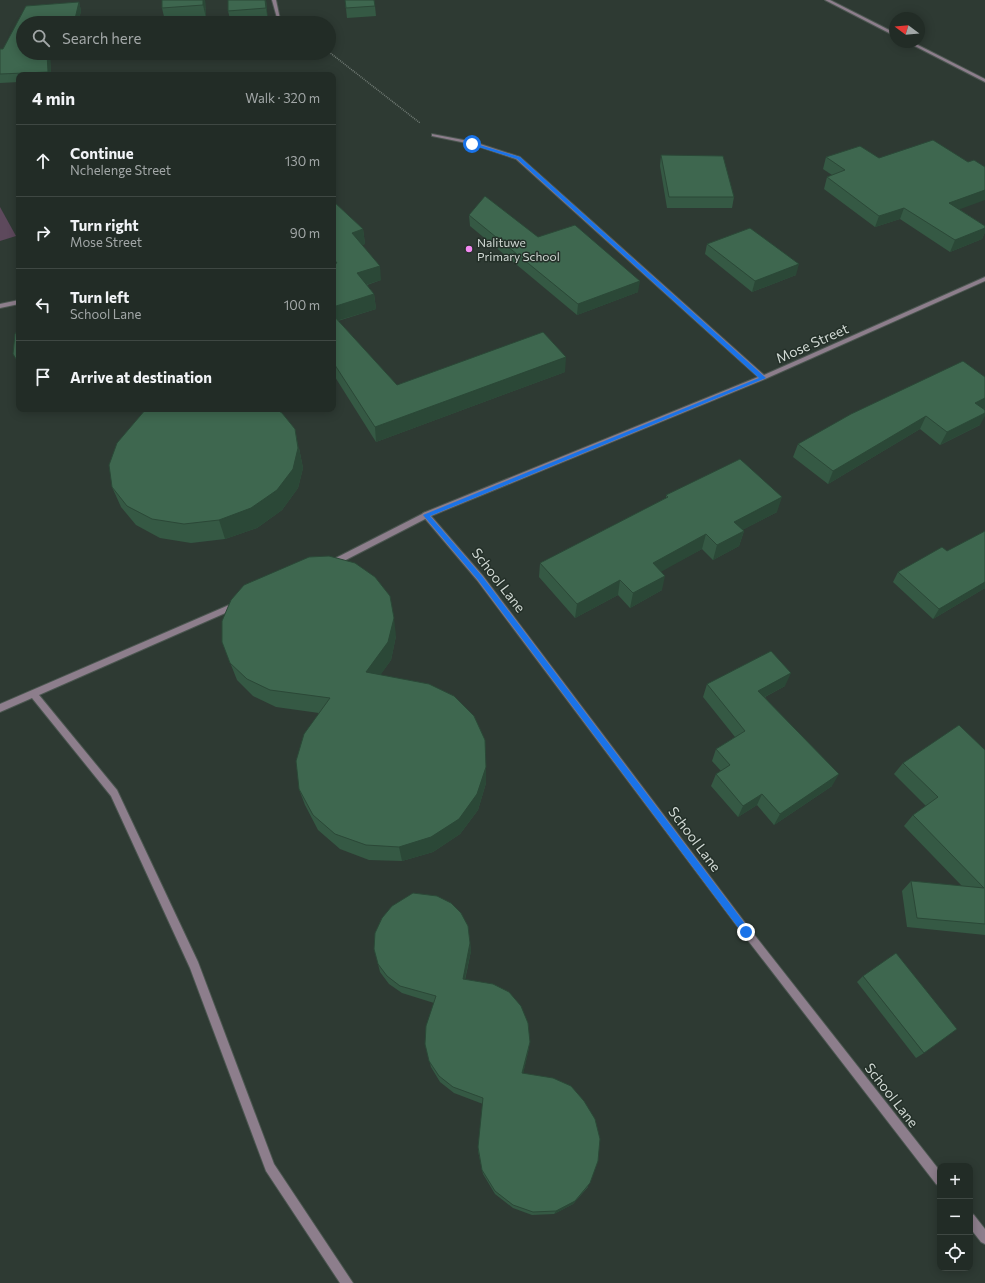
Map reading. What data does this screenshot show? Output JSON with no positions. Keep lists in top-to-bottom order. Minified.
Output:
{"streets":{"street":["Mose Street","School Lane"]},"crossings":[["Mose Street","School Lane"]],"places":["Nalituwe Primary School"],"north":"left","page":{"search":"Search here","heading":["4 min","Walk · 320 m"],"list":[["Continue","Nchelenge Street","130 m"],["Turn right","Mose Street","90 m"],["Turn left","School Lane","100 m"],"Arrive at destination"],"map_buttons":["+","−"]}}
